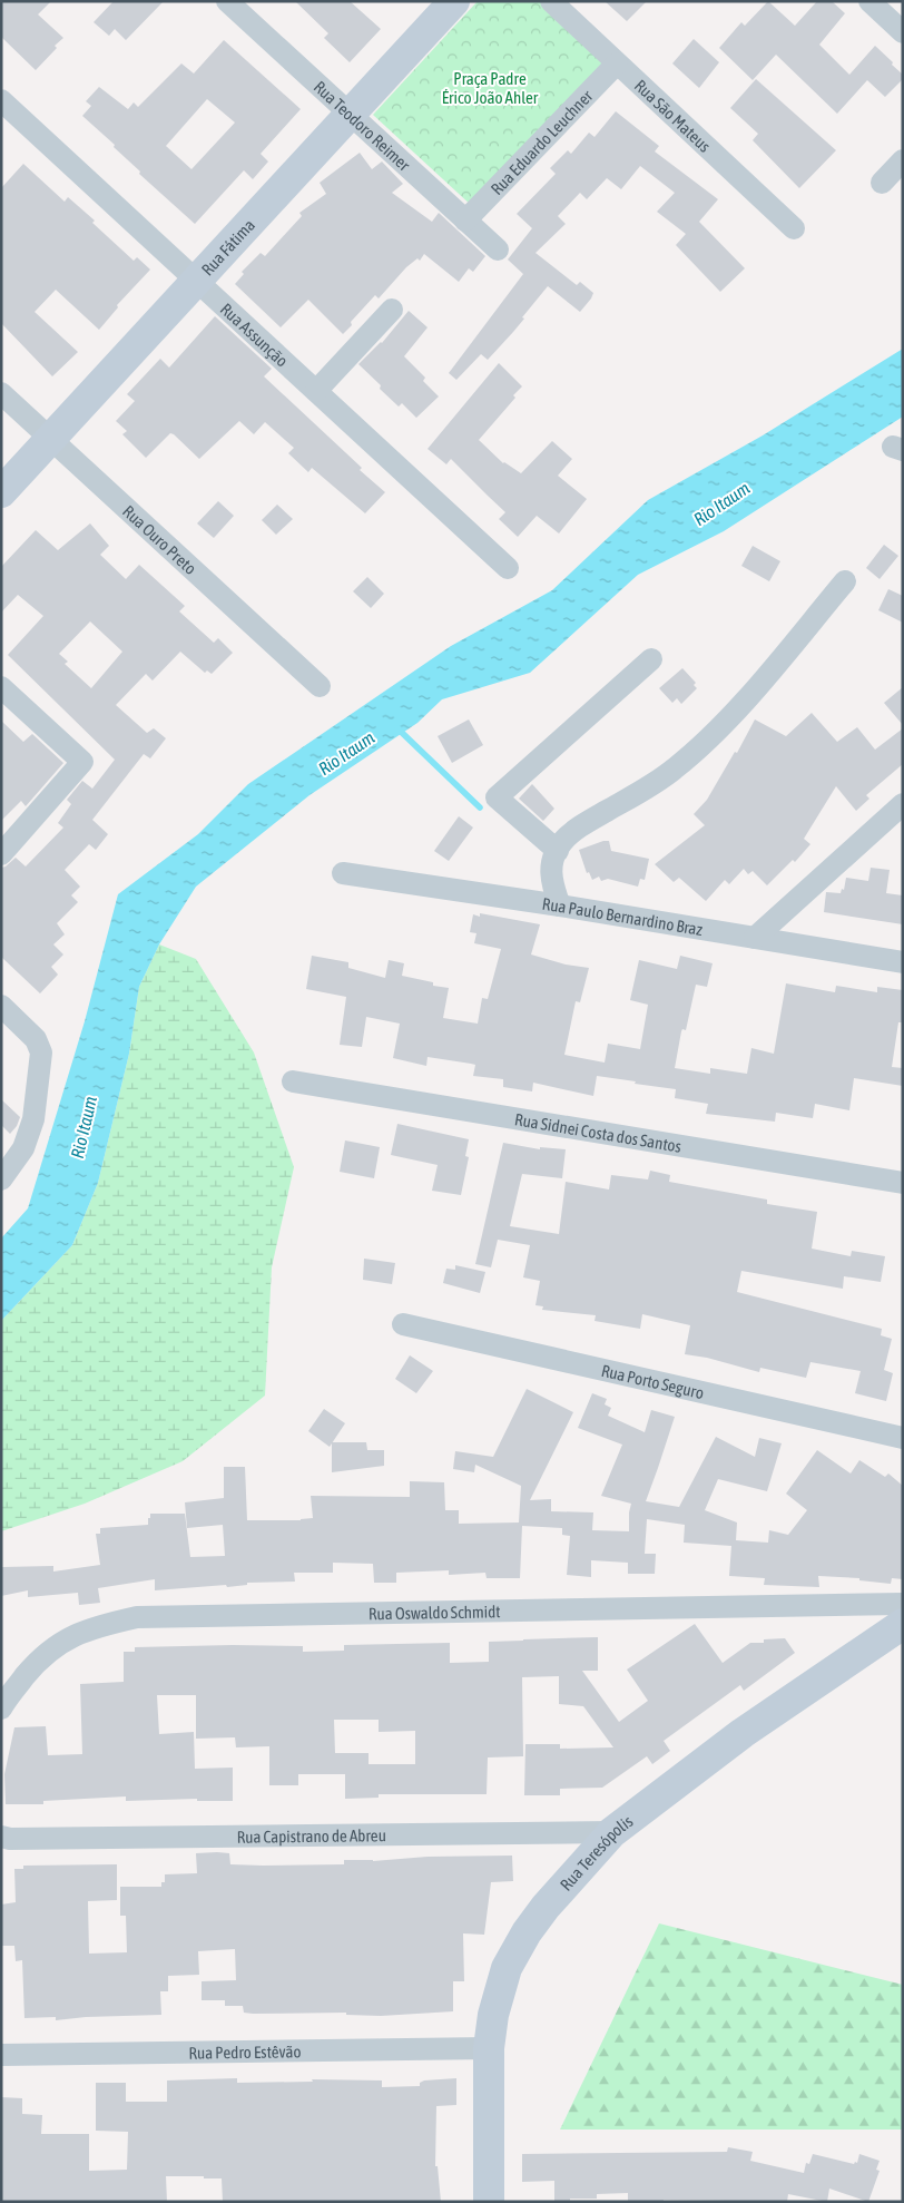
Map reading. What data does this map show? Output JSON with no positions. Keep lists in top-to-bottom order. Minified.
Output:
{"streets":{"street":["Rua São Mateus","Rua Teodoro Reimer","Rua Eduardo Leuchner","Rua Fátima","Rua Assunção","Rua Ouro Preto","Rua Paulo Bernardino Braz","Rua Sidnei Costa dos Santos","Rua Porto Seguro","Rua Oswaldo Schmidt","Rua Capistrano de Abreu","Rua Teresópolis","Rua Pedro Estêvão"]},"crossings":[["Rua São Mateus","Rua Eduardo Leuchner"],["Rua Teodoro Reimer","Rua Eduardo Leuchner"],["Rua Teodoro Reimer","Rua Fátima"],["Rua Fátima","Rua Assunção"],["Rua Fátima","Rua Ouro Preto"],["Rua Capistrano de Abreu","Rua Teresópolis"],["Rua Teresópolis","Rua Pedro Estêvão"]],"water":["Rio Itaum"],"parks":["Praça Padre Érico João Ahler"]}
